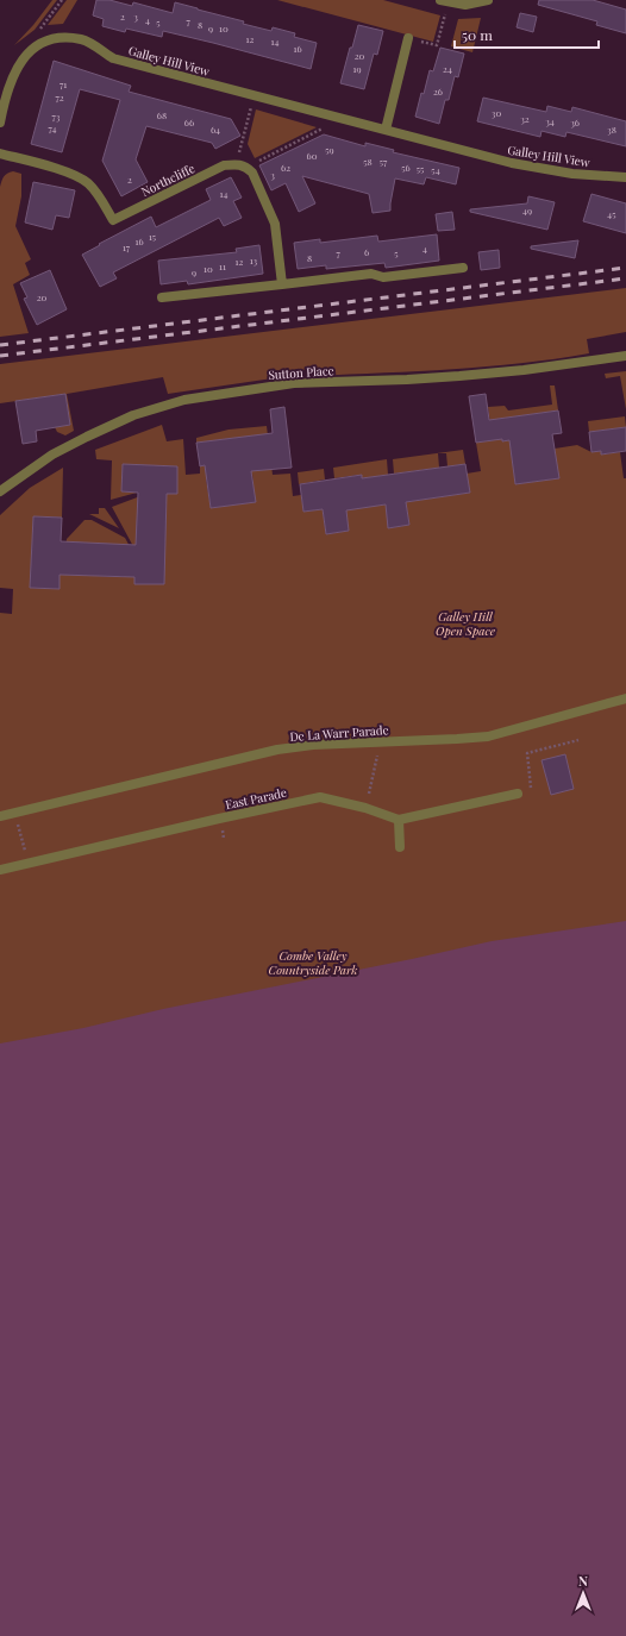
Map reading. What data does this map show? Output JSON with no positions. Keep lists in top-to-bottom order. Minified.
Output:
{"streets":{"street":["Galley Hill View","Northcliffe","Sutton Place","De La Warr Parade","East Parade"]},"parks":["Galley Hill Open Space","Combe Valley Countryside Park"],"house_numbers":["2","3","4","7","5","8","9","10","12","14","16","20","19","24","71","26","72","30","68","73","32","34","66","36","74","64","38","59","60","58","57","62","56","55","54","3","2","14","49","45","15","16","17","4","6","7","5","8","13","12","11","10","9","20"],"scale_bar":"50 m","north":"top"}
